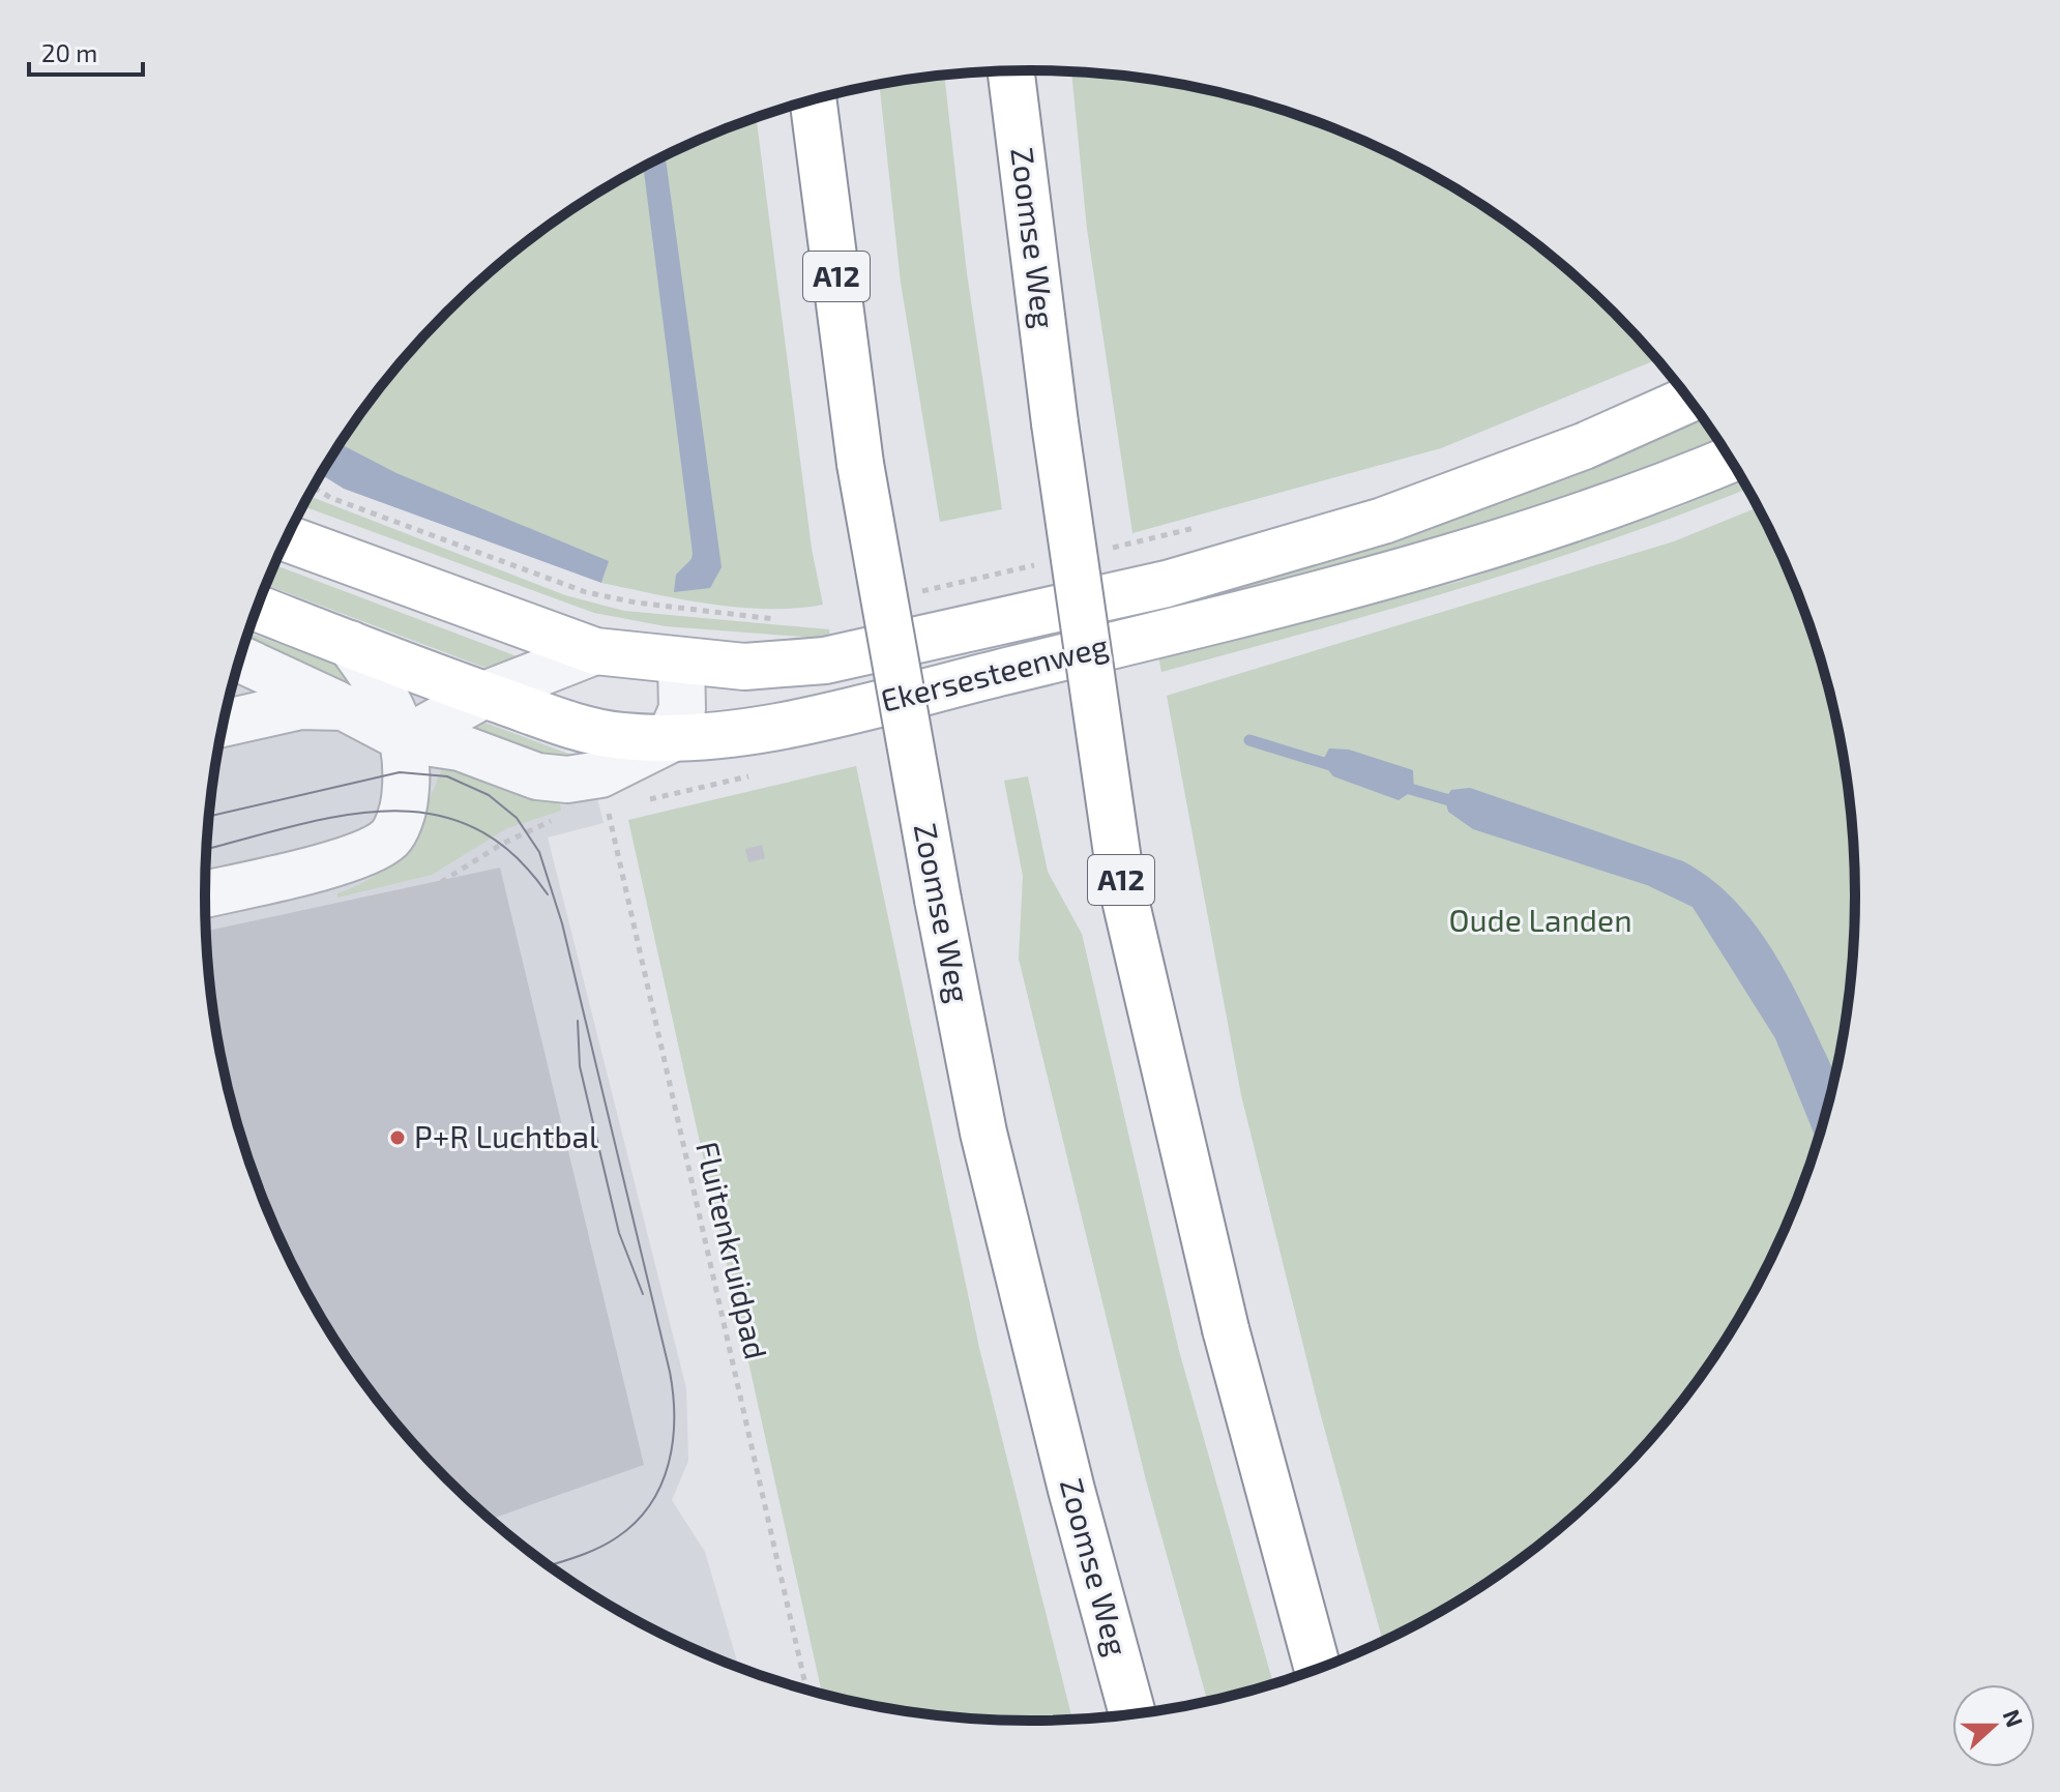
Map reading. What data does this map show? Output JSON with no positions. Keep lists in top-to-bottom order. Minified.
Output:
{"streets":{"main road":["Zoomse Weg","A12","Ekersesteenweg"],"path":["Fluitenkruidpad"]},"parks":["Oude Landen"],"places":["P+R Luchtbal"],"scale_bar":"20 m","north":"right"}
